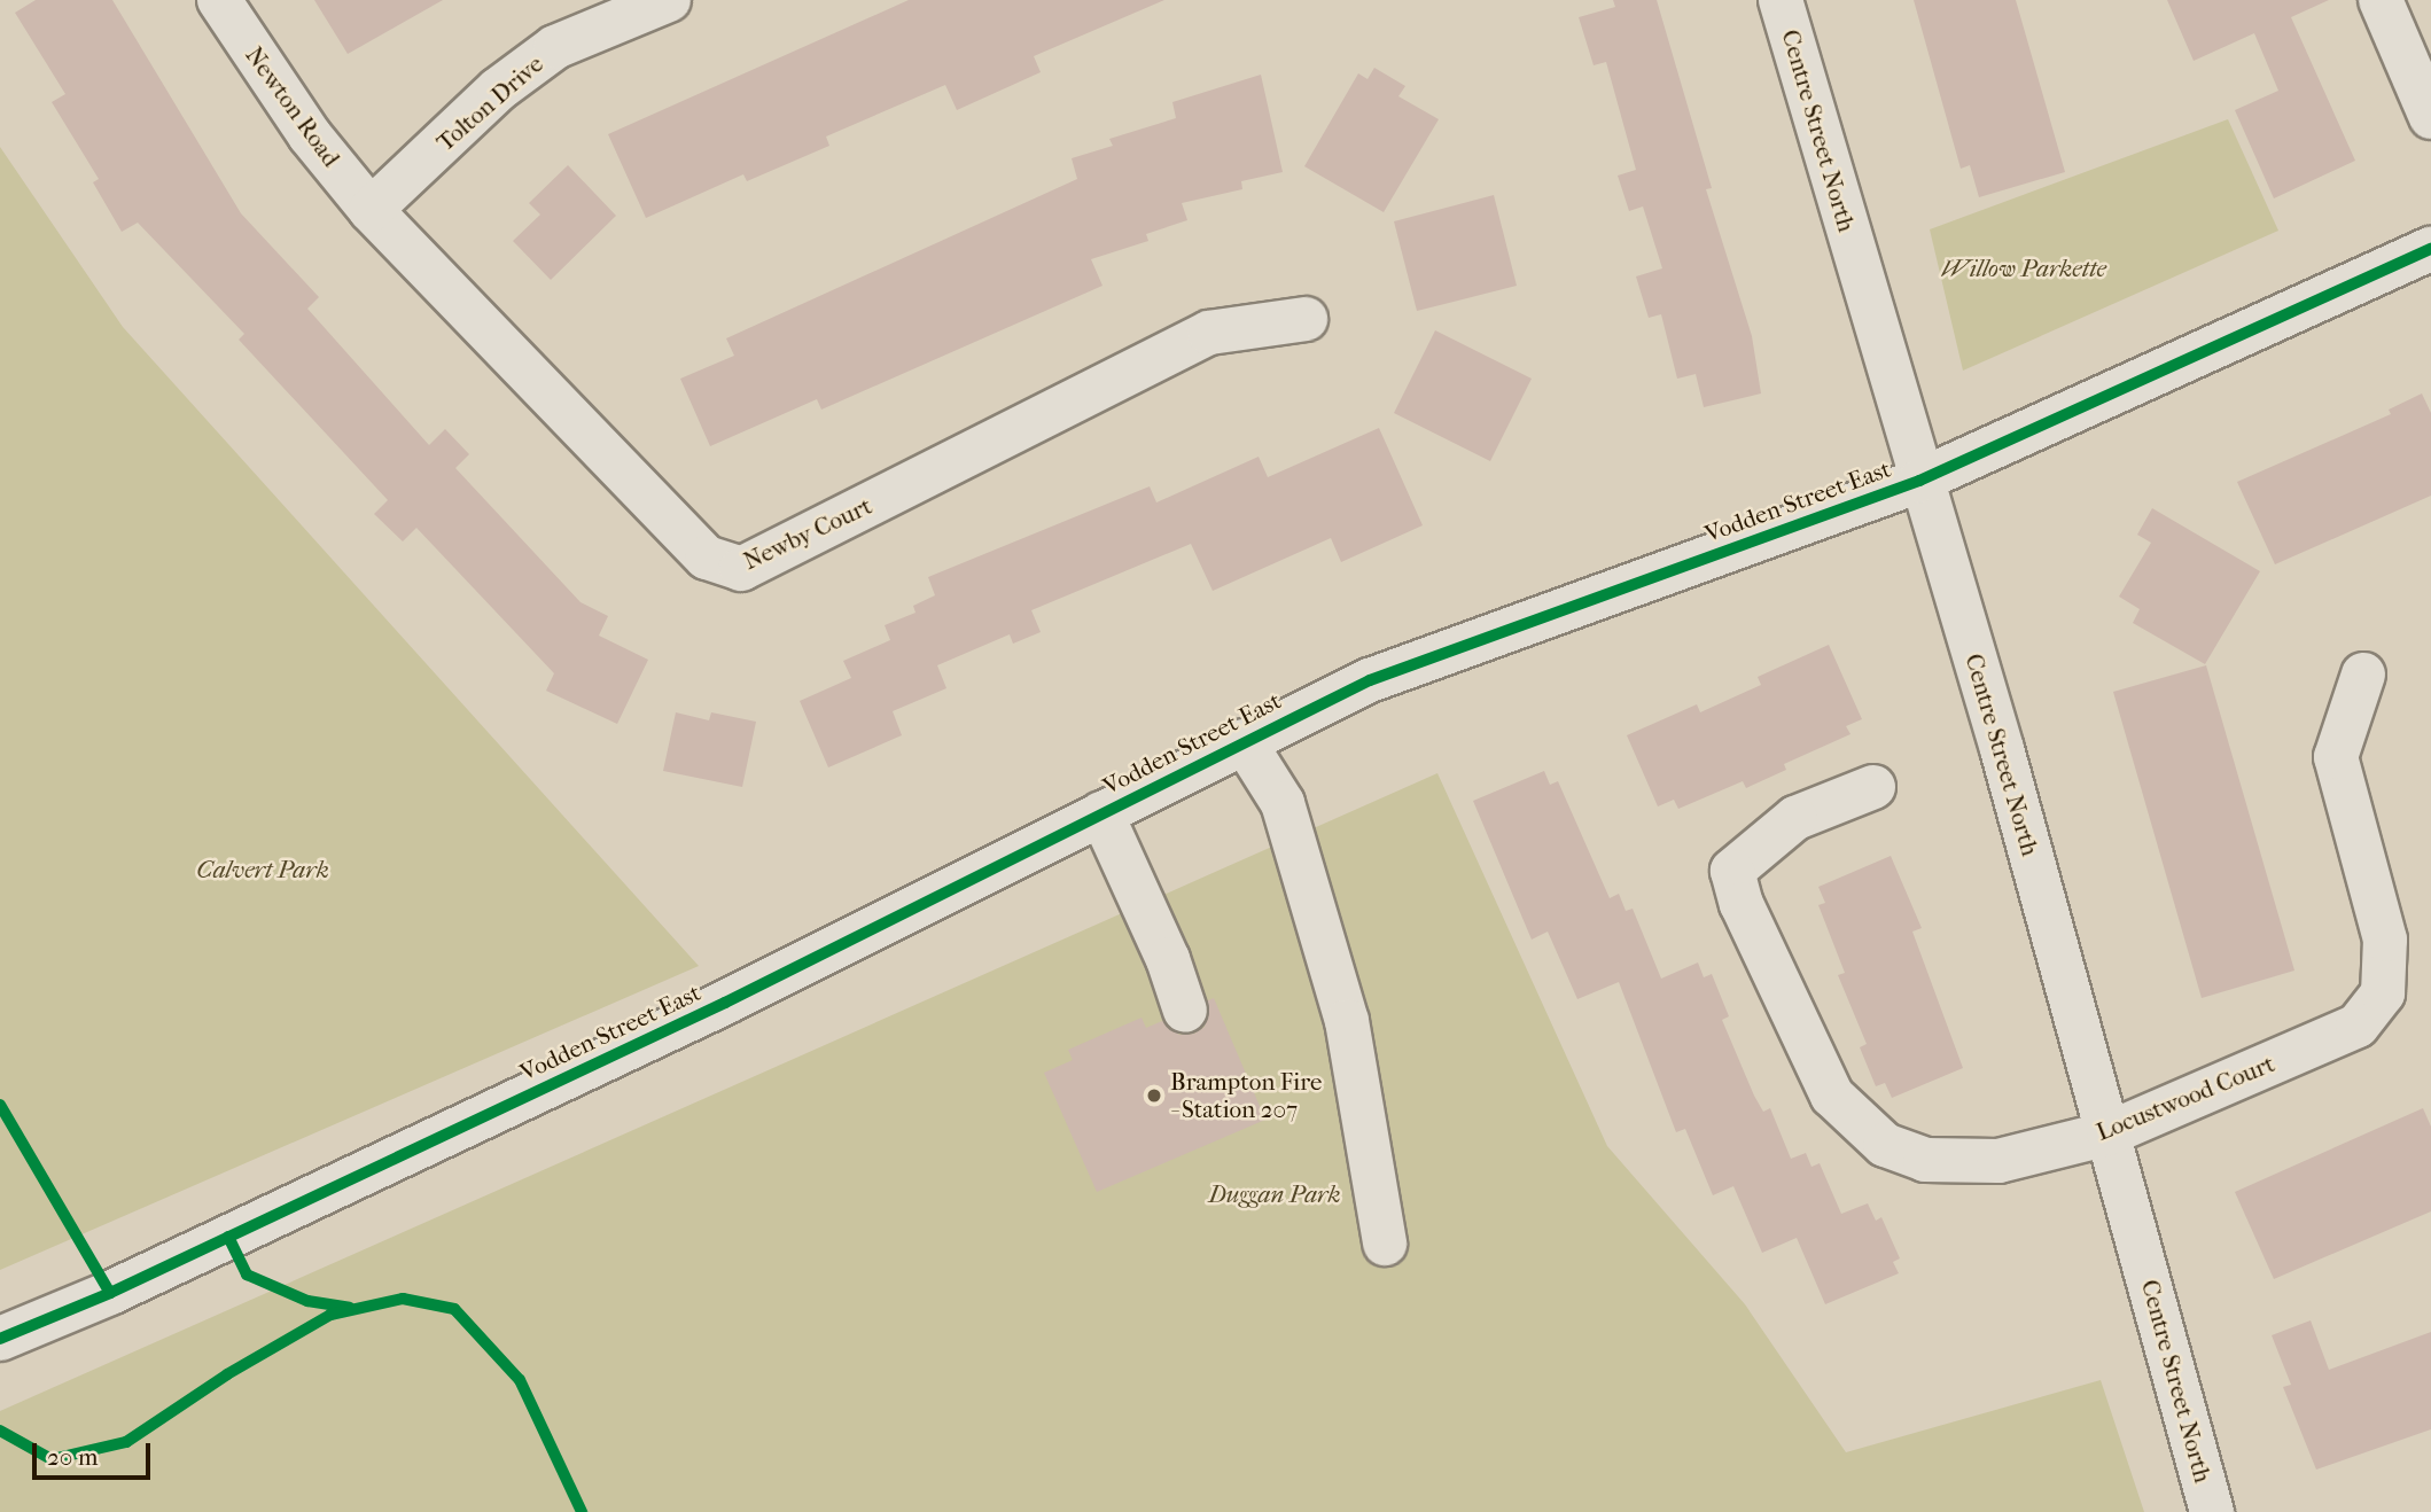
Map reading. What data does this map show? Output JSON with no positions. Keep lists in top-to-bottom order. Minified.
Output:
{"streets":{"street":["Tolton Drive","Newton Road","Centre Street North","Vodden Street East","Newby Court","Locustwood Court"]},"crossings":[["Tolton Drive","Newton Road"],["Tolton Drive","Newby Court"],["Newton Road","Newby Court"],["Centre Street North","Vodden Street East"],["Centre Street North","Locustwood Court"]],"parks":["Willow Parkette","Calvert Park","Duggan Park"],"places":["Brampton Fire - Station 207"],"scale_bar":"20 m"}
